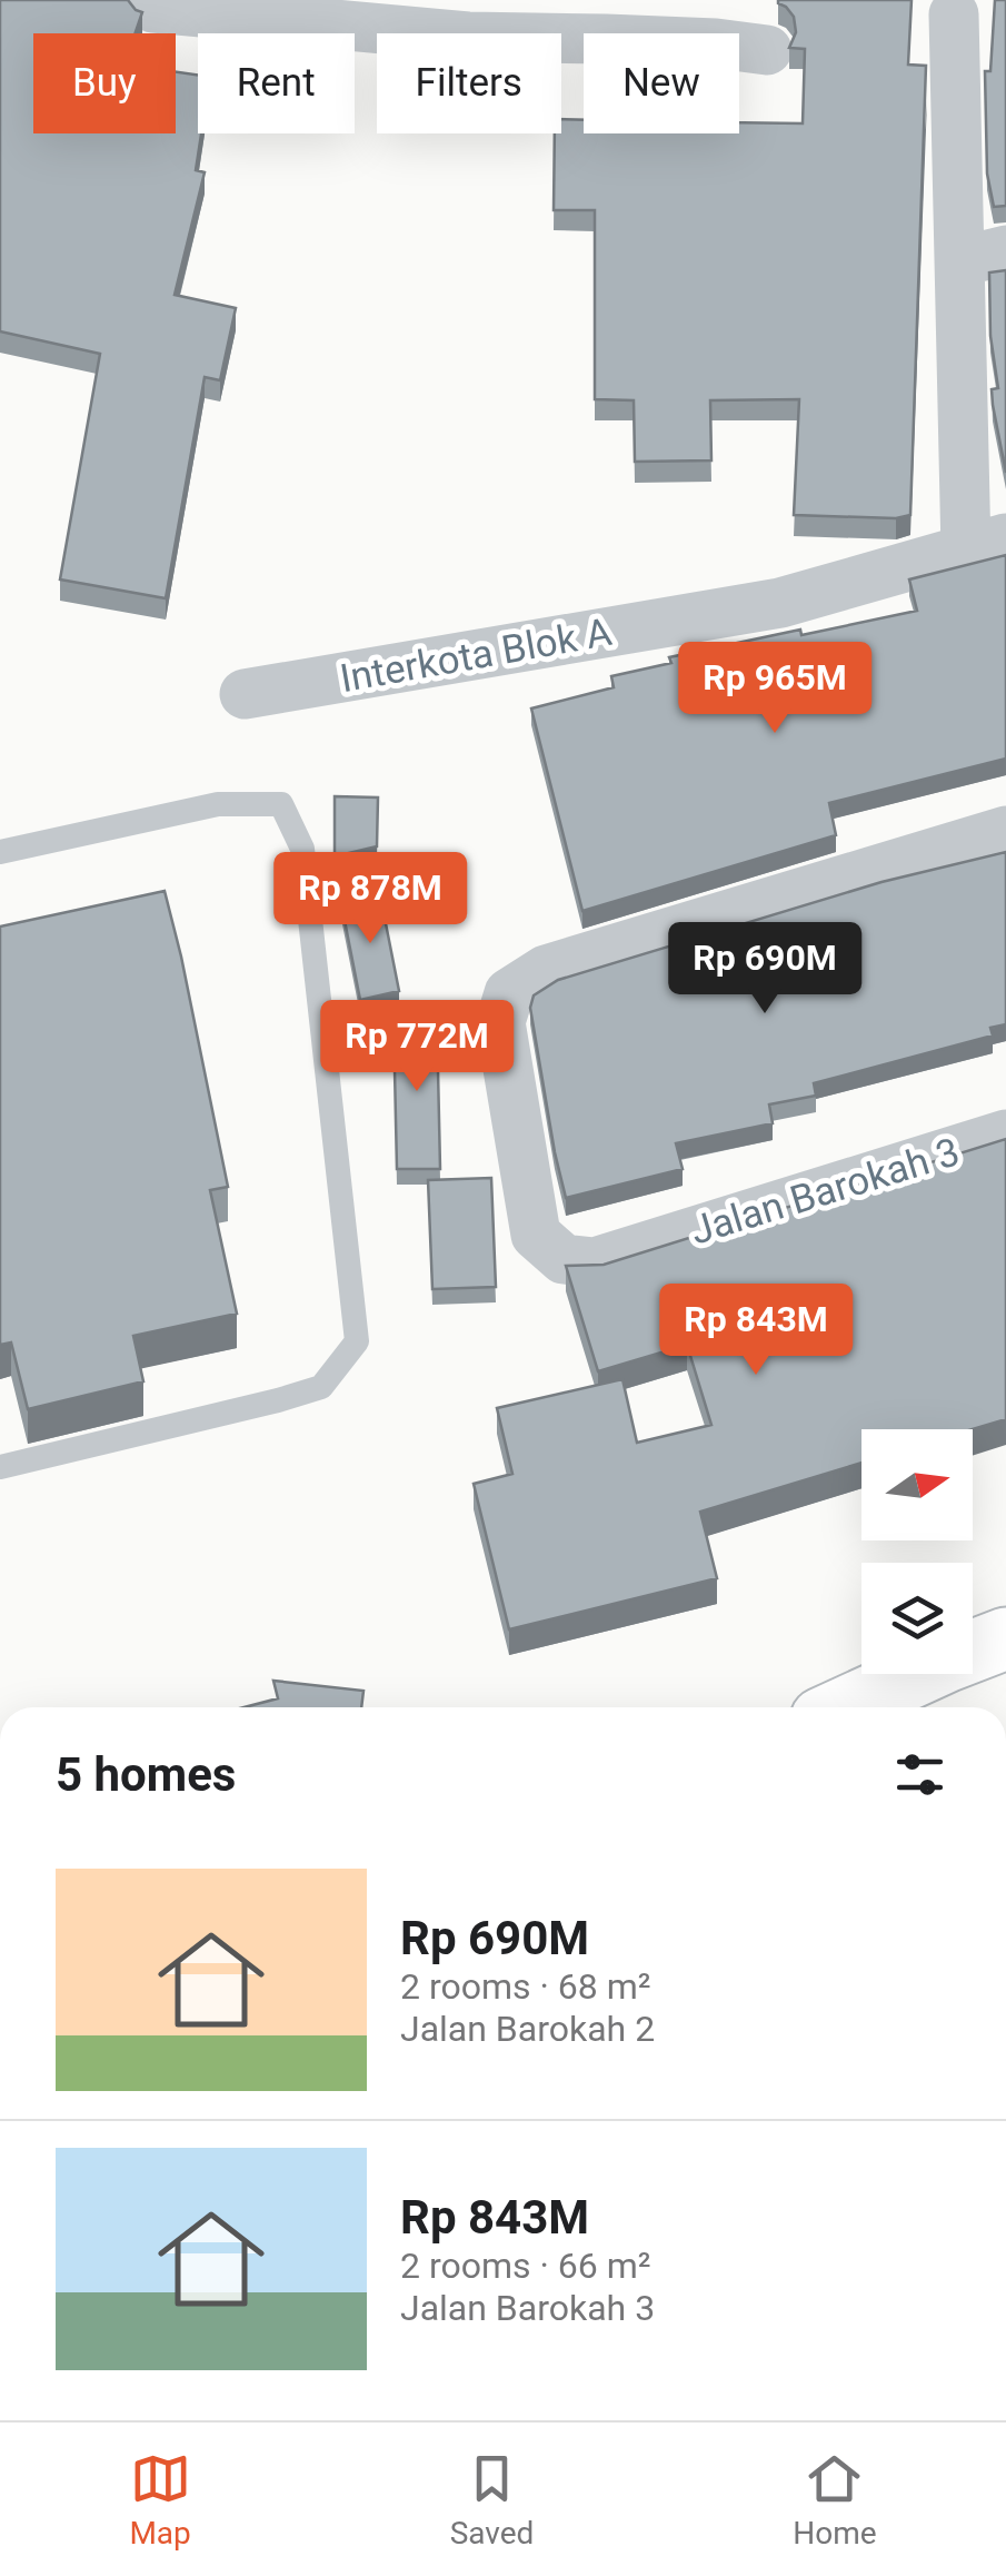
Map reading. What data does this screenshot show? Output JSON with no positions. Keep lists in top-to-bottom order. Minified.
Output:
{"streets":{"street":["Interkota Blok A","Jalan Barokah 3"]},"north":"right","page":{"chip":["Buy","Rent","Filters","New"],"price":["Rp 965M","Rp 878M","Rp 690M","Rp 772M","Rp 843M"],"heading":"5 homes","list":[{"name":"Rp 690M","note":"2 rooms · 68 m² · Jalan Barokah 2"},{"name":"Rp 843M","note":"2 rooms · 66 m² · Jalan Barokah 3"}],"tabs":["Map","Saved","Home"]}}
